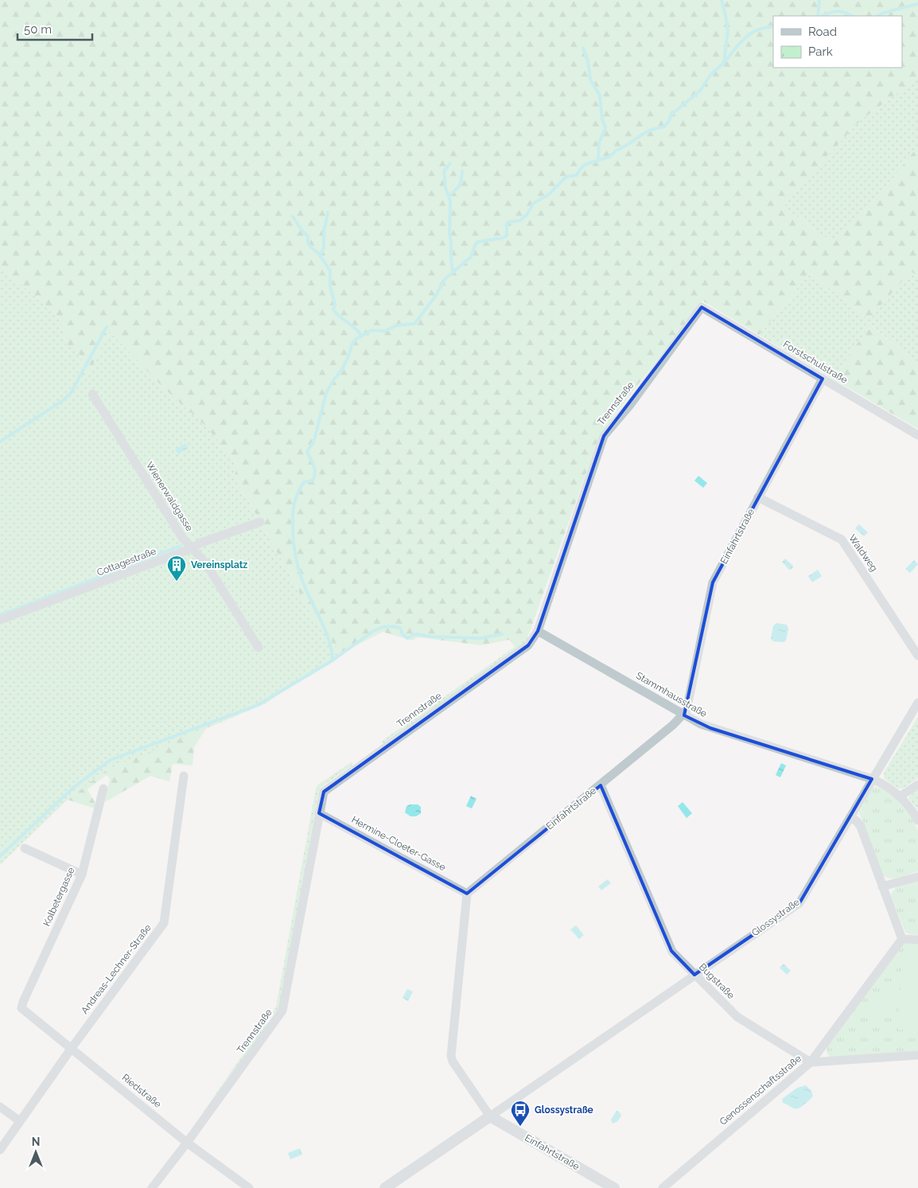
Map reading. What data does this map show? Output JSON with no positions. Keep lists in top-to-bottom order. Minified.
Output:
{"streets":{"street":["Forstschulstraße","Trennstraße","Wienerwaldgasse","Einfahrtstraße","Waldweg","Cottagestraße","Stammhausstraße","Hermine-Cloeter-Gasse","Kolbetergasse","Glossystraße","Andreas-Lechner-Straße","Bugstraße","Genossenschaftsstraße","Riedstraße"]},"crossings":[["Forstschulstraße","Trennstraße"],["Forstschulstraße","Einfahrtstraße"],["Trennstraße","Stammhausstraße"],["Trennstraße","Hermine-Cloeter-Gasse"],["Trennstraße","Riedstraße"],["Wienerwaldgasse","Cottagestraße"],["Einfahrtstraße","Waldweg"],["Einfahrtstraße","Stammhausstraße"],["Einfahrtstraße","Hermine-Cloeter-Gasse"],["Einfahrtstraße","Glossystraße"],["Einfahrtstraße","Bugstraße"],["Stammhausstraße","Glossystraße"],["Kolbetergasse","Riedstraße"],["Glossystraße","Bugstraße"],["Andreas-Lechner-Straße","Riedstraße"],["Bugstraße","Genossenschaftsstraße"]],"places":{"building":["Vereinsplatz"],"bus stop":["Glossystraße"]},"legend":["Road","Park"],"scale_bar":"50 m","north":"top"}
